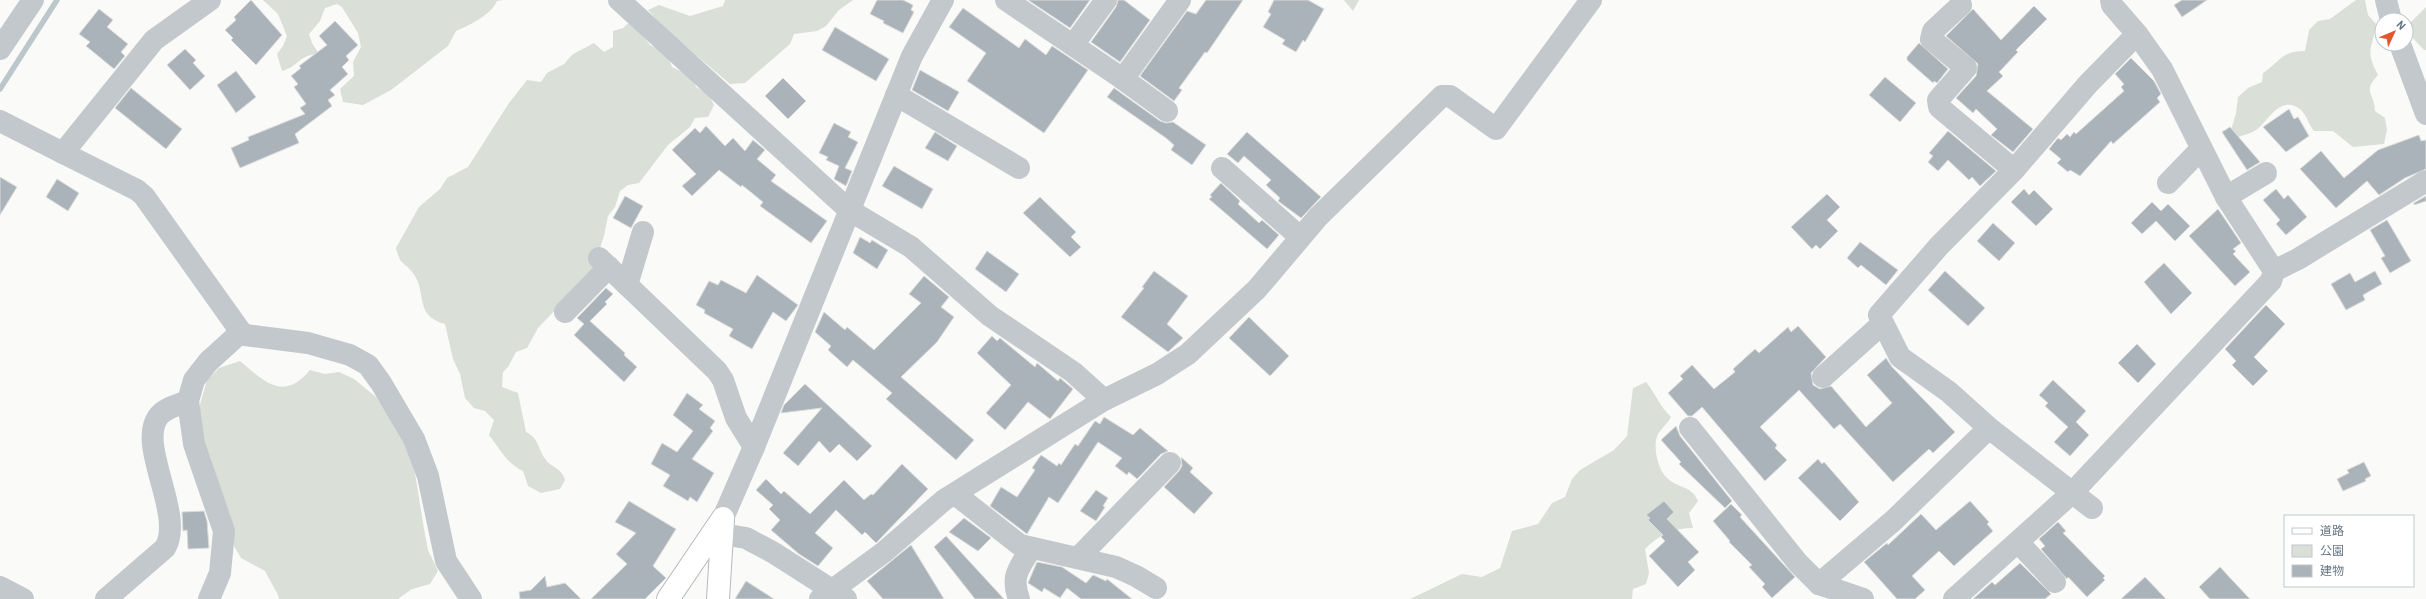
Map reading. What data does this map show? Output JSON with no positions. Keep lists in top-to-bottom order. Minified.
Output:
{"legend":["道路","公園","建物"],"north":"top right"}
